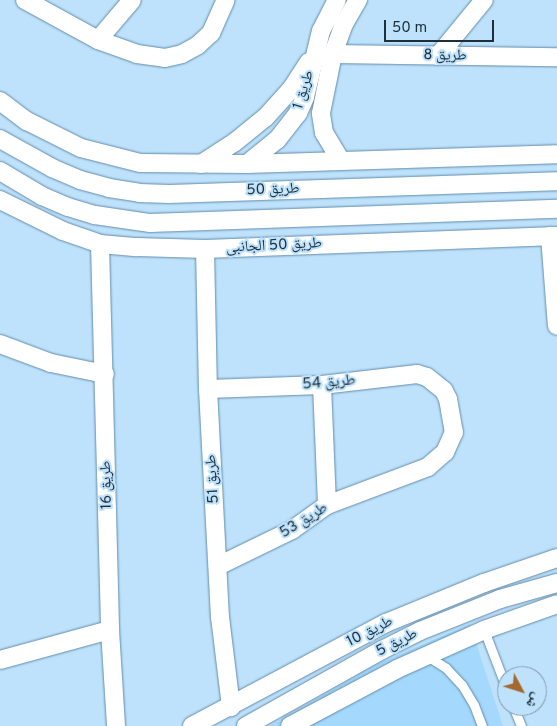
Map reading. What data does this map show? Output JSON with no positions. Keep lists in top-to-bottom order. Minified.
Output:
{"streets":{"street":["طريق 8","طريق 1","طريق 50","طريق 50 الجانبى","طريق 54","طريق 51","طريق 16","طريق 53","طريق 10","طريق 5"]},"crossings":[["طريق 8","طريق 1"],["طريق 50 الجانبى","طريق 51"],["طريق 50 الجانبى","طريق 16"],["طريق 54","طريق 51"],["طريق 54","طريق 53"],["طريق 51","طريق 53"],["طريق 51","طريق 10"]],"scale_bar":"50 m","north":"bottom right"}
